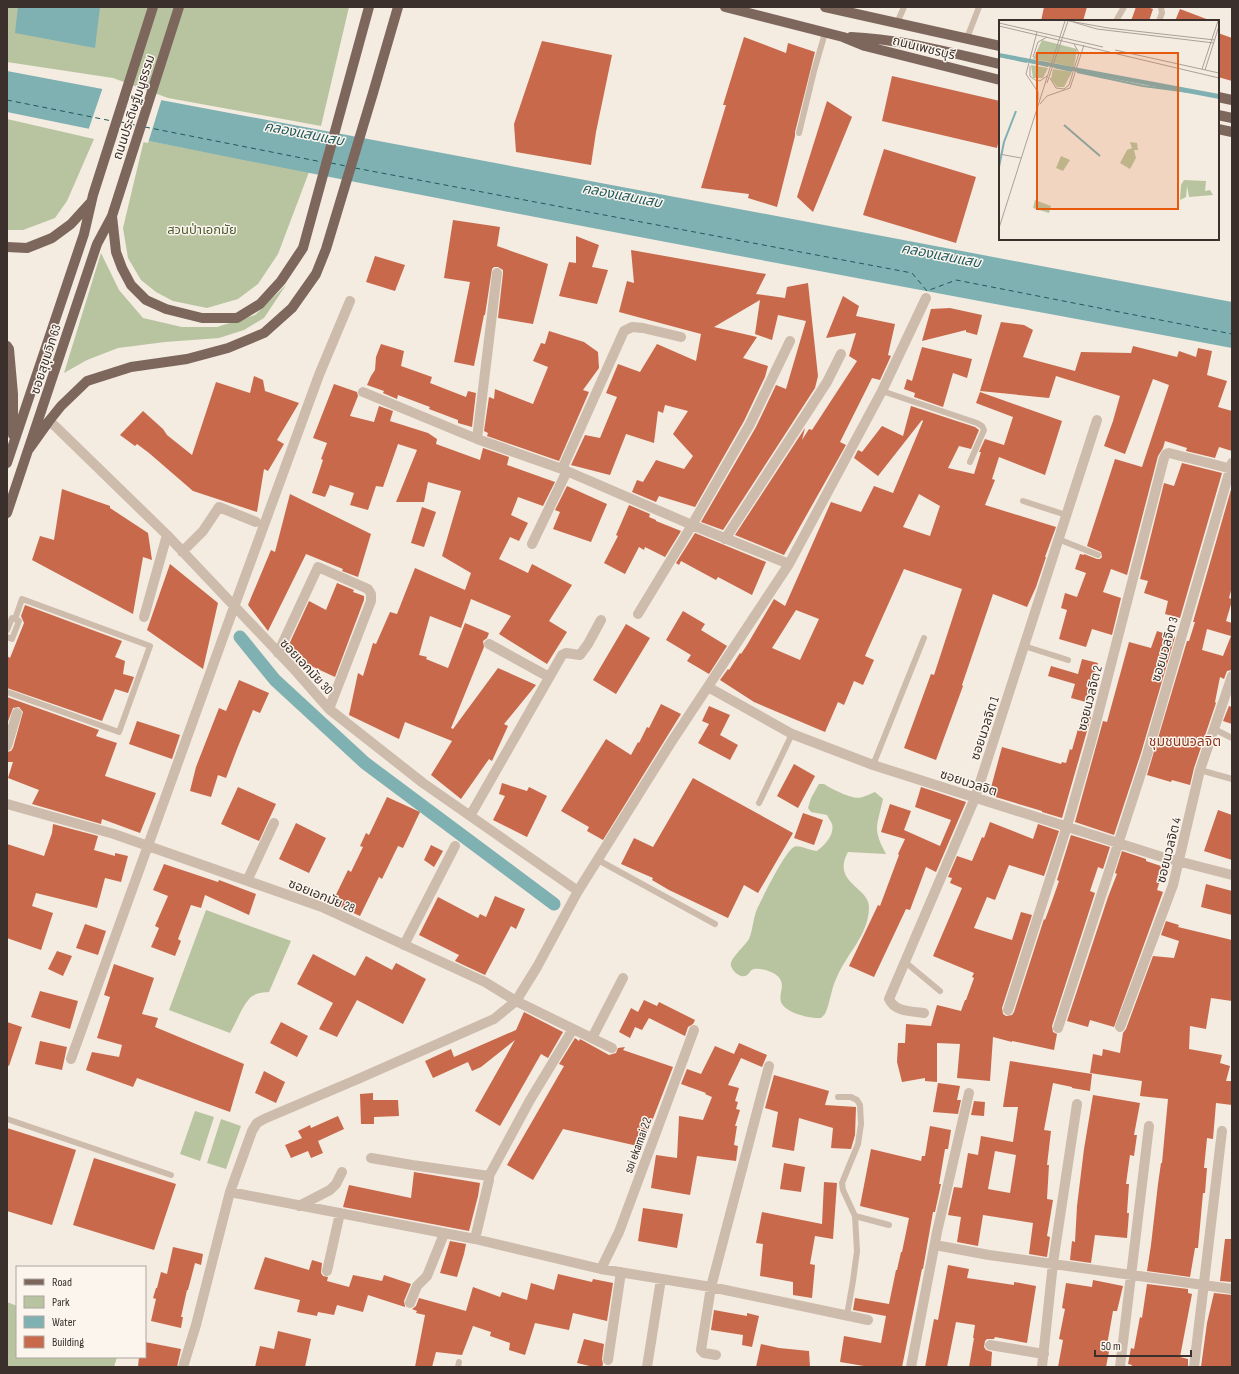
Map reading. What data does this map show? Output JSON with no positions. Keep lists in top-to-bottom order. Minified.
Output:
{"streets":{"main road":["ถนนเพชรบุรี","ถนนประดิษฐ์มนูธรรม","ซอยสุขุมวิท 63"],"street":["ซอยนวลจิต 3","ซอยเอกมัย 30","ซอยนวลจิต 2","ซอยนวลจิต 1","ซอยนวลจิต","ซอยนวลจิต 4","ซอยเอกมัย 28","soi ekamai 22"]},"crossings":[["ถนนประดิษฐ์มนูธรรม","ซอยสุขุมวิท 63"],["ซอยนวลจิต 3","ซอยนวลจิต 2"],["ซอยนวลจิต 3","ซอยนวลจิต"],["ซอยนวลจิต 2","ซอยนวลจิต"],["ซอยนวลจิต 1","ซอยนวลจิต"],["ซอยนวลจิต","ซอยนวลจิต 4"]],"districts":["ชุมชนนวลจิต"],"water":["คลองแสนแสบ"],"parks":["สวนป่าเอกมัย"],"legend":["Road","Park","Water","Building"],"scale_bar":"50 m"}
